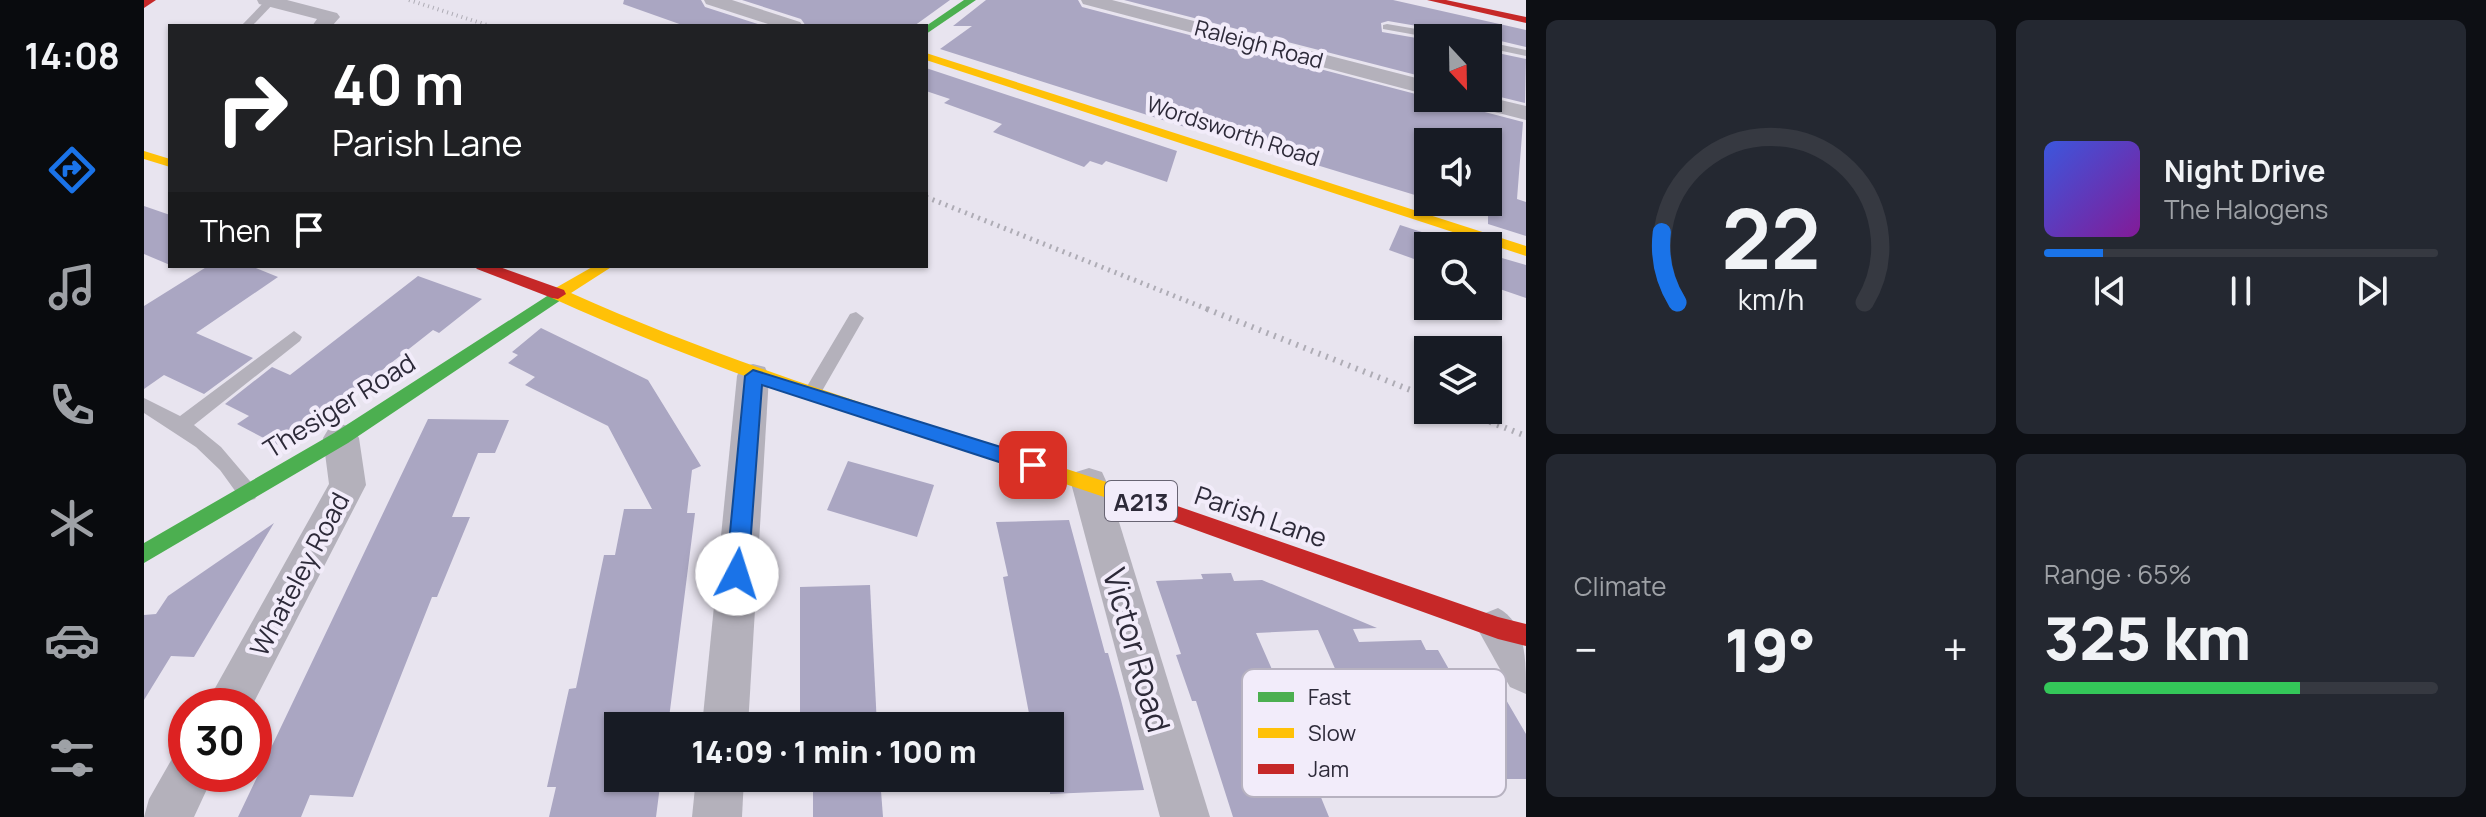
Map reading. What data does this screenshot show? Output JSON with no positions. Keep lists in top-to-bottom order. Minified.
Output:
{"streets":{"street":["Raleigh Road","Wordsworth Road","Thesiger Road","A213","Parish Lane","Whateley Road","Victor Road"]},"crossings":[["Thesiger Road","Parish Lane"],["Thesiger Road","Whateley Road"],["Parish Lane","Victor Road"]],"legend":["Fast","Slow","Jam"],"north":"bottom","page":{"tabs":"14:08","turn":["40 m","Parish Lane"],"song":["Night Drive","The Halogens"],"then":"Then","tile":["Climate",["Range · 65%","325 km"]],"heat":["−","19°","+"],"limit":"30","trip":"14:09 · 1 min · 100 m","gauge":["22","km/h"]}}
